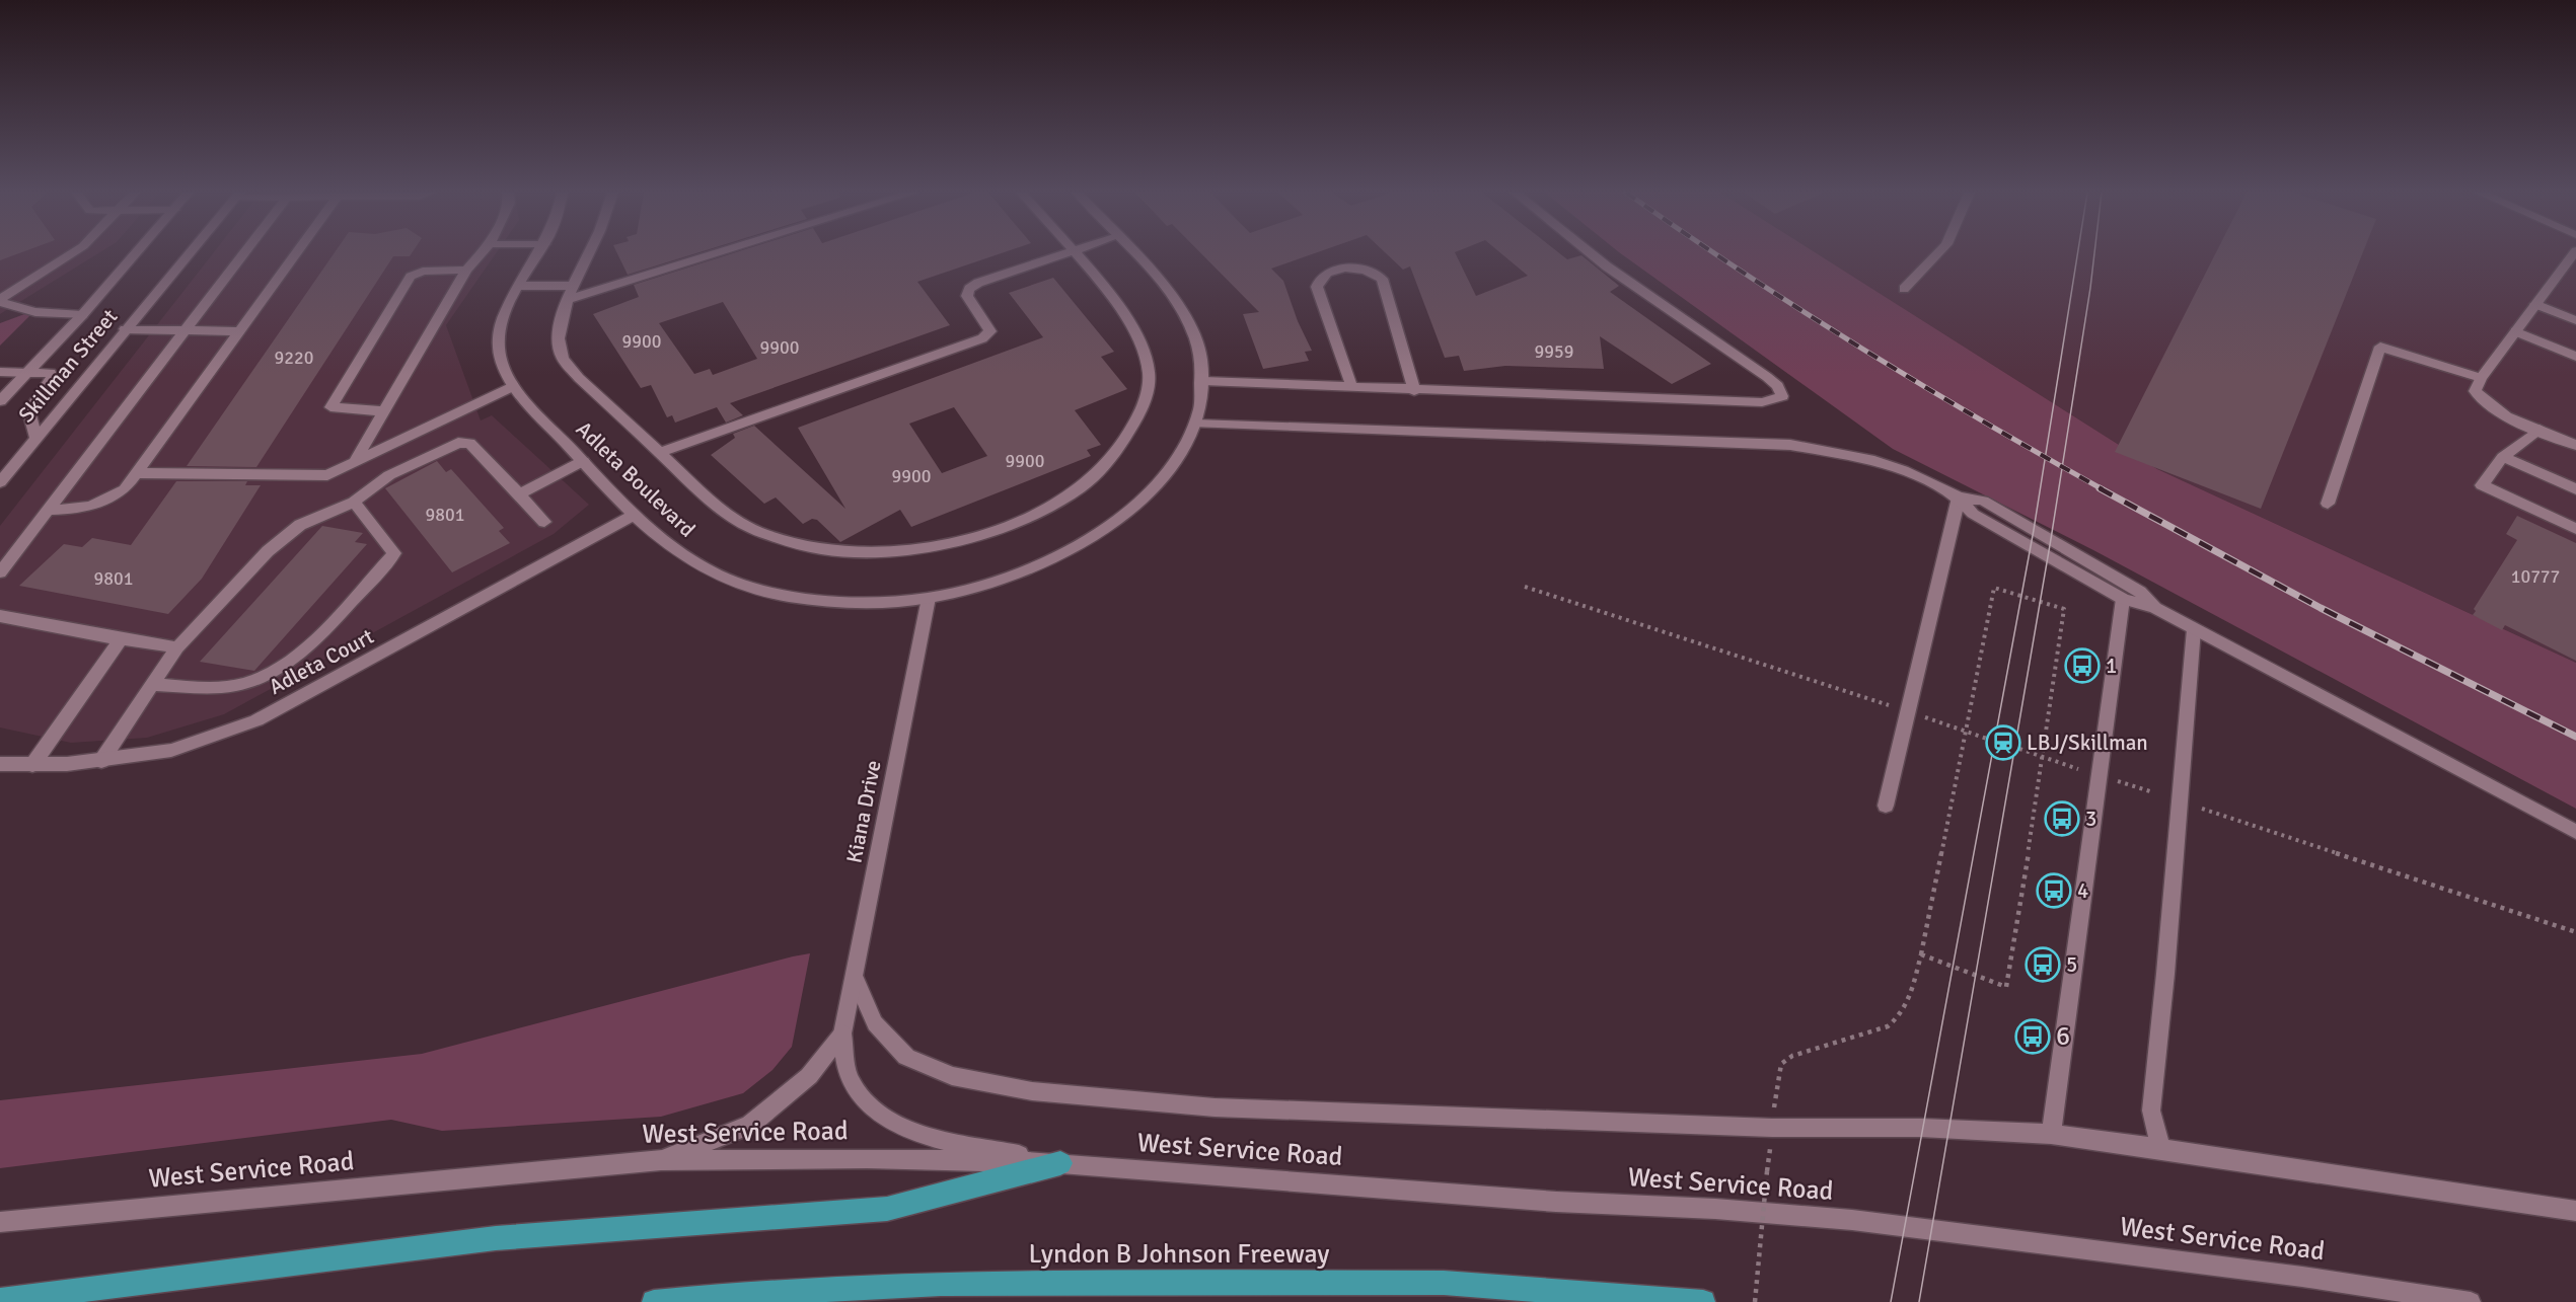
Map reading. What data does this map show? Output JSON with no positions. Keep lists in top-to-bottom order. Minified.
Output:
{"streets":{"highway":["Lyndon B Johnson Freeway"],"street":["Skillman Street","Adleta Boulevard","Adleta Court","Kiana Drive","West Service Road"]},"crossings":[["Adleta Boulevard","Adleta Court"],["Adleta Boulevard","Kiana Drive"]],"places":{"bus stop":["1","3","4","5","6"],"station":["LBJ/Skillman"]},"house_numbers":["9900","9900","9959","9220","9900","9900","9801","10777","9801"]}
